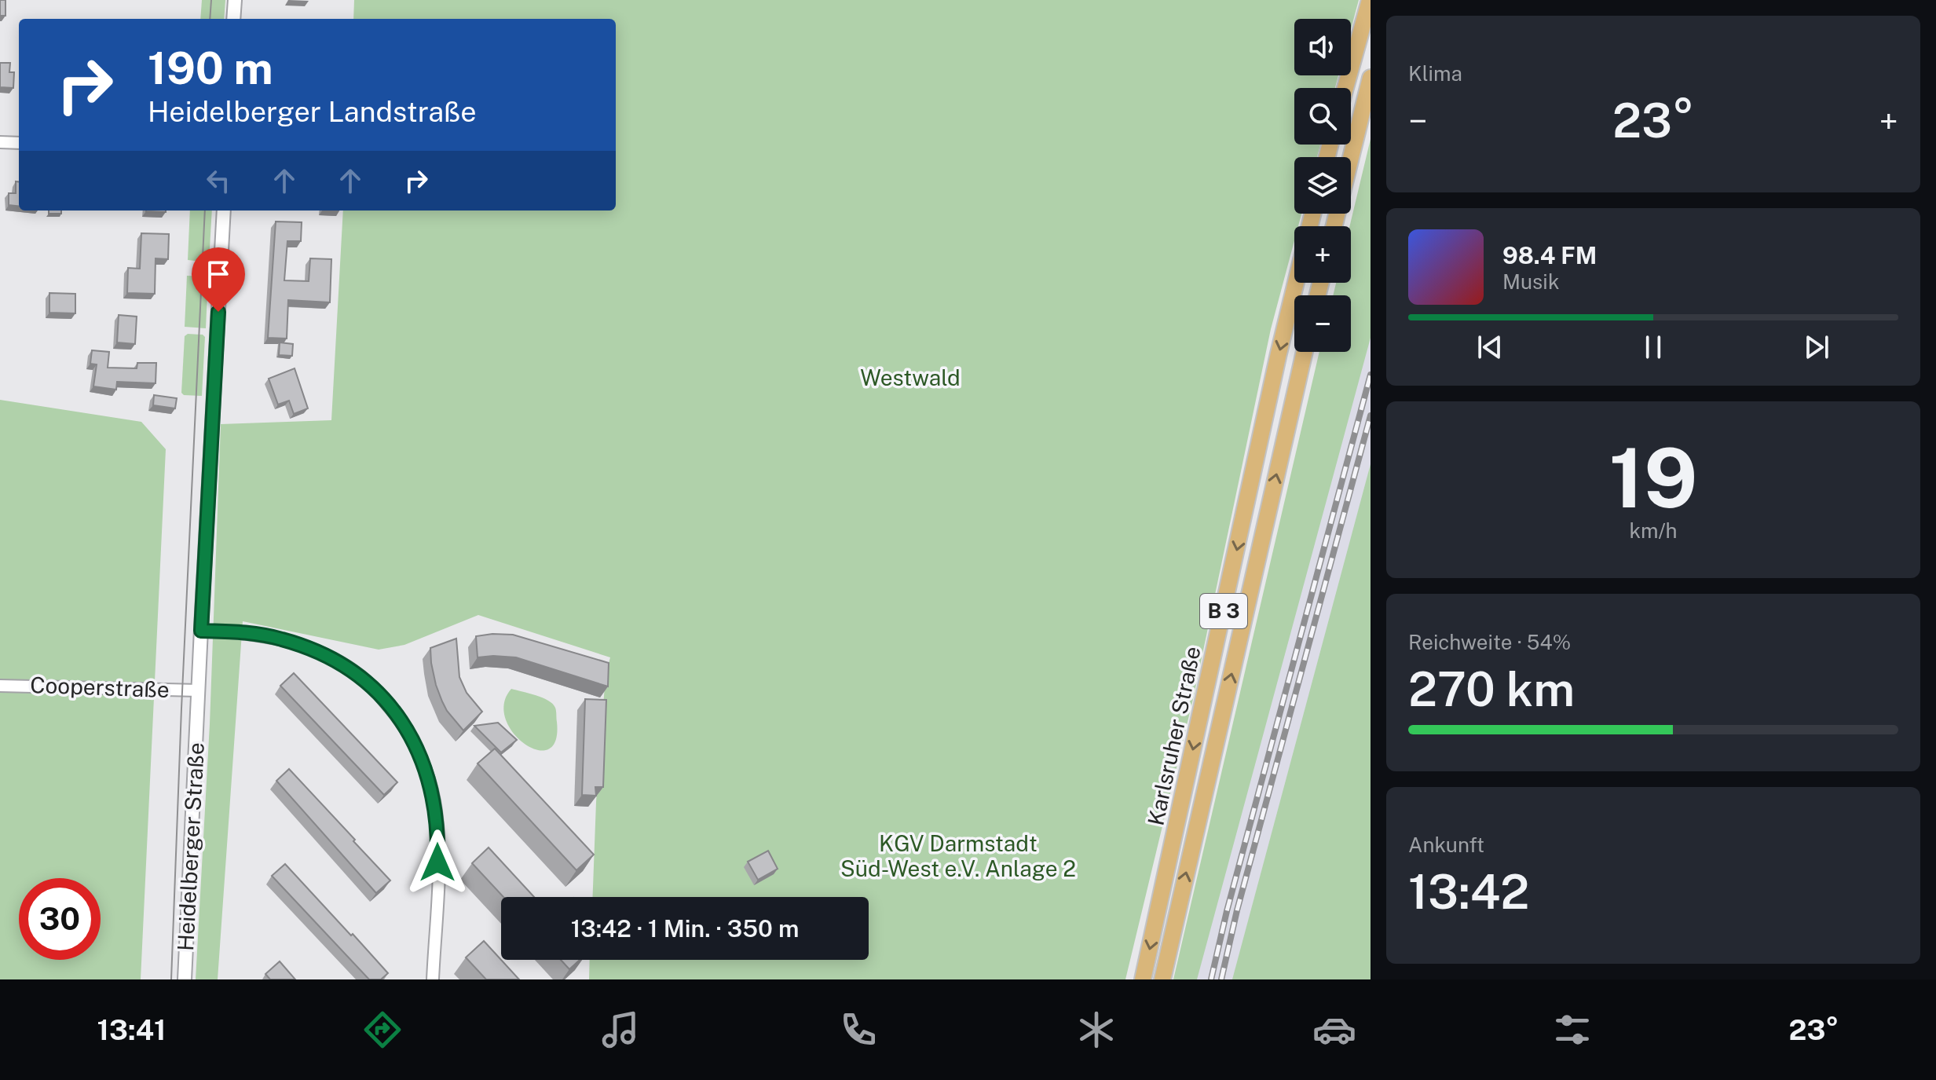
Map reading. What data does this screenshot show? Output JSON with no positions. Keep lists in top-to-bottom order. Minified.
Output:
{"streets":{"main road":["B 3","Karlsruher Straße"],"street":["Cooperstraße","Heidelberger Straße"]},"crossings":[["Cooperstraße","Heidelberger Straße"]],"parks":["Westwald","KGV Darmstadt Süd-West e.V. Anlage 2"],"page":{"tile":["Klima",["19","km/h"],["Reichweite · 54%","270 km"],["Ankunft","13:42"]],"map_buttons":["+","−"],"turn":["190 m","Heidelberger Landstraße"],"heat":["−","23°","+"],"song":["98.4 FM","Musik"],"limit":"30","trip":"13:42 · 1 Min. · 350 m","tabs":["13:41","23°"]}}
